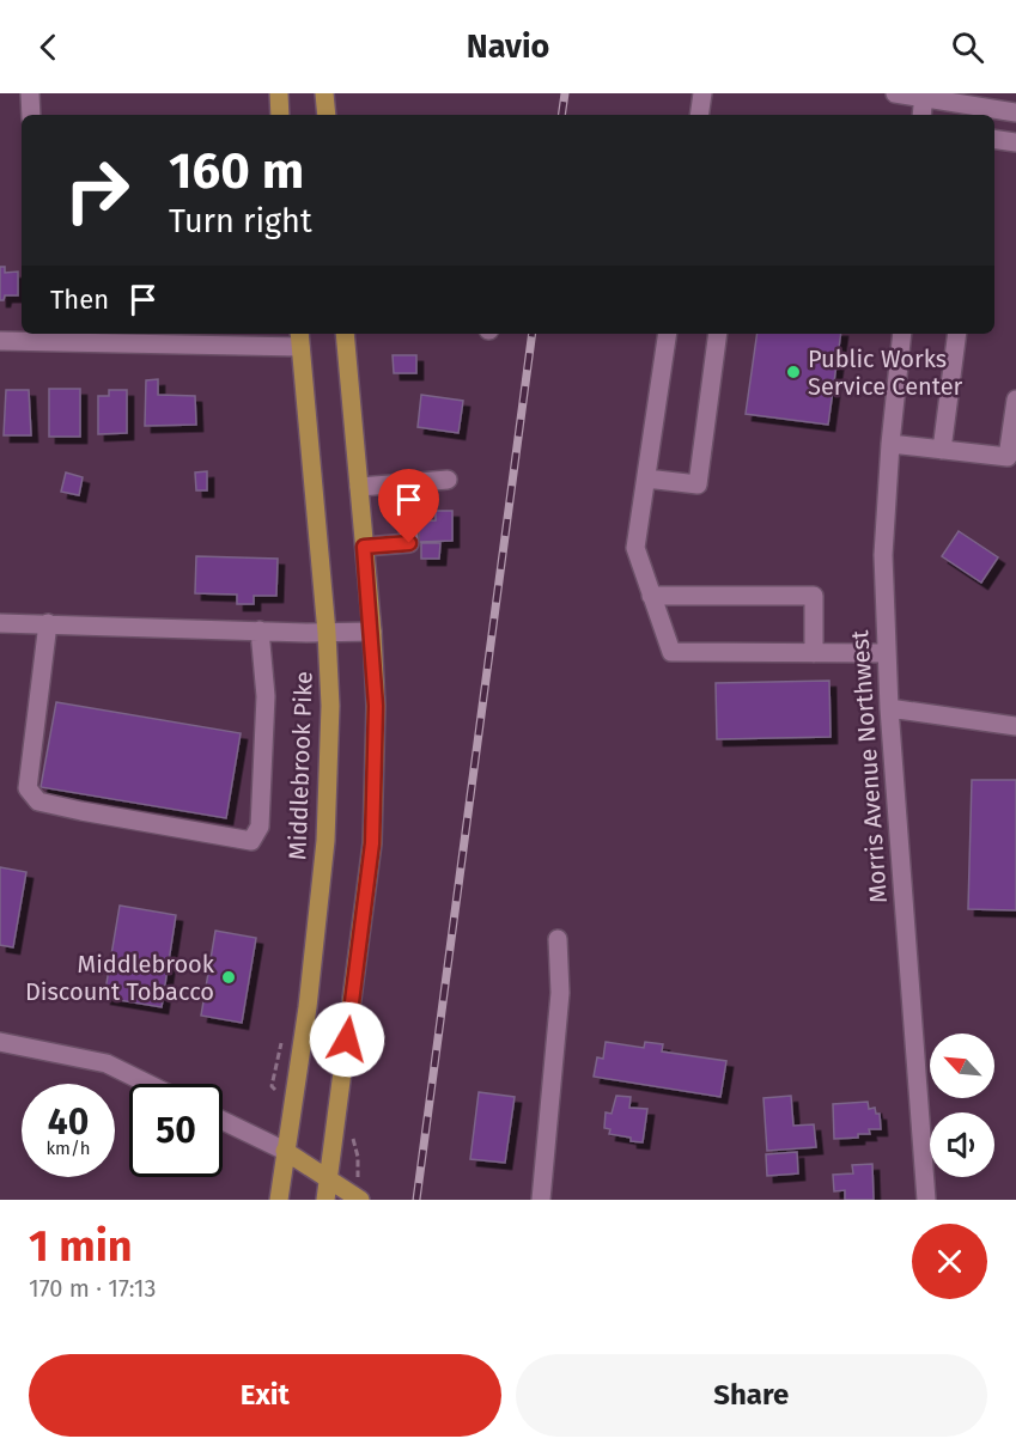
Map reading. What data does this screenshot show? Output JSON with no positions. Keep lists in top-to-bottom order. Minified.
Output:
{"streets":{"main road":["Middlebrook Pike"],"street":["Morris Avenue Northwest"]},"places":["Public Works Service Center","Middlebrook Discount Tobacco"],"north":"top left","page":{"header":"Navio","turn":["160 m","Turn right"],"then":"Then","speed":"40 km/h","limit":"50","heading":["1 min","170 m · 17:13"],"buttons":["Exit","Share"]}}
